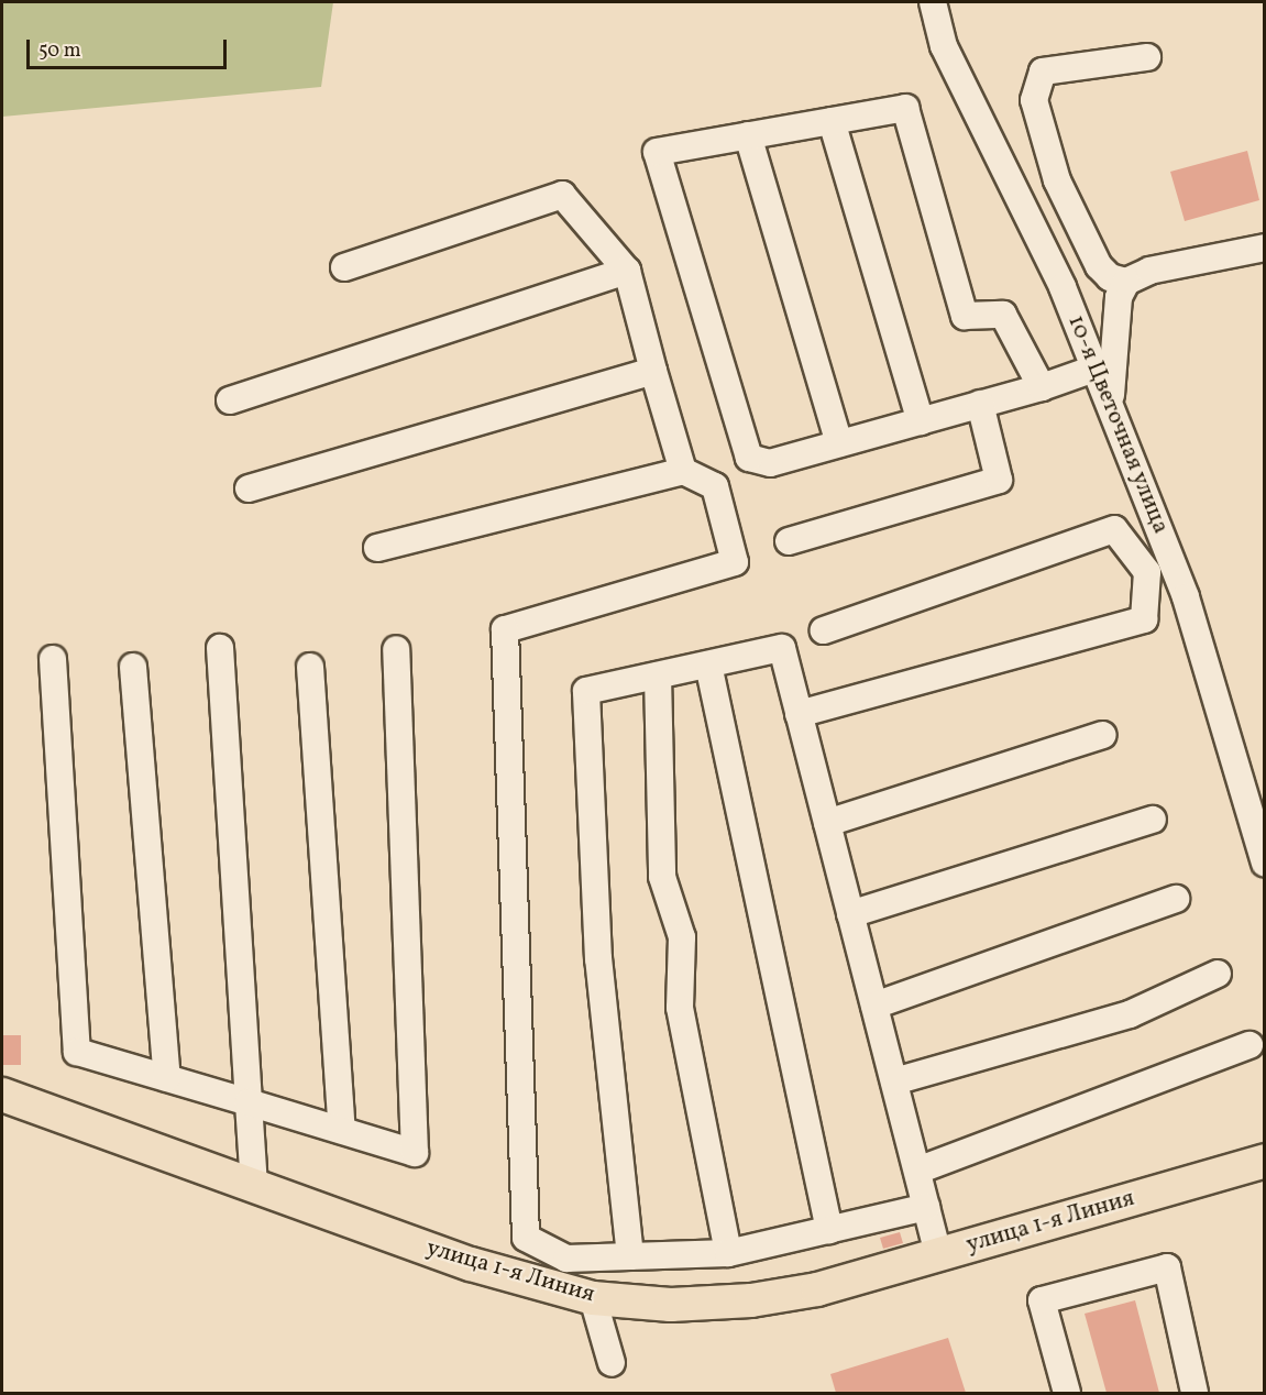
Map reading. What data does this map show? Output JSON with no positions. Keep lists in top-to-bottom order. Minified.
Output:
{"streets":{"main road":["улица 1-я Линия"],"lane":["10-я Цветочная улица"]},"scale_bar":"50 m"}
